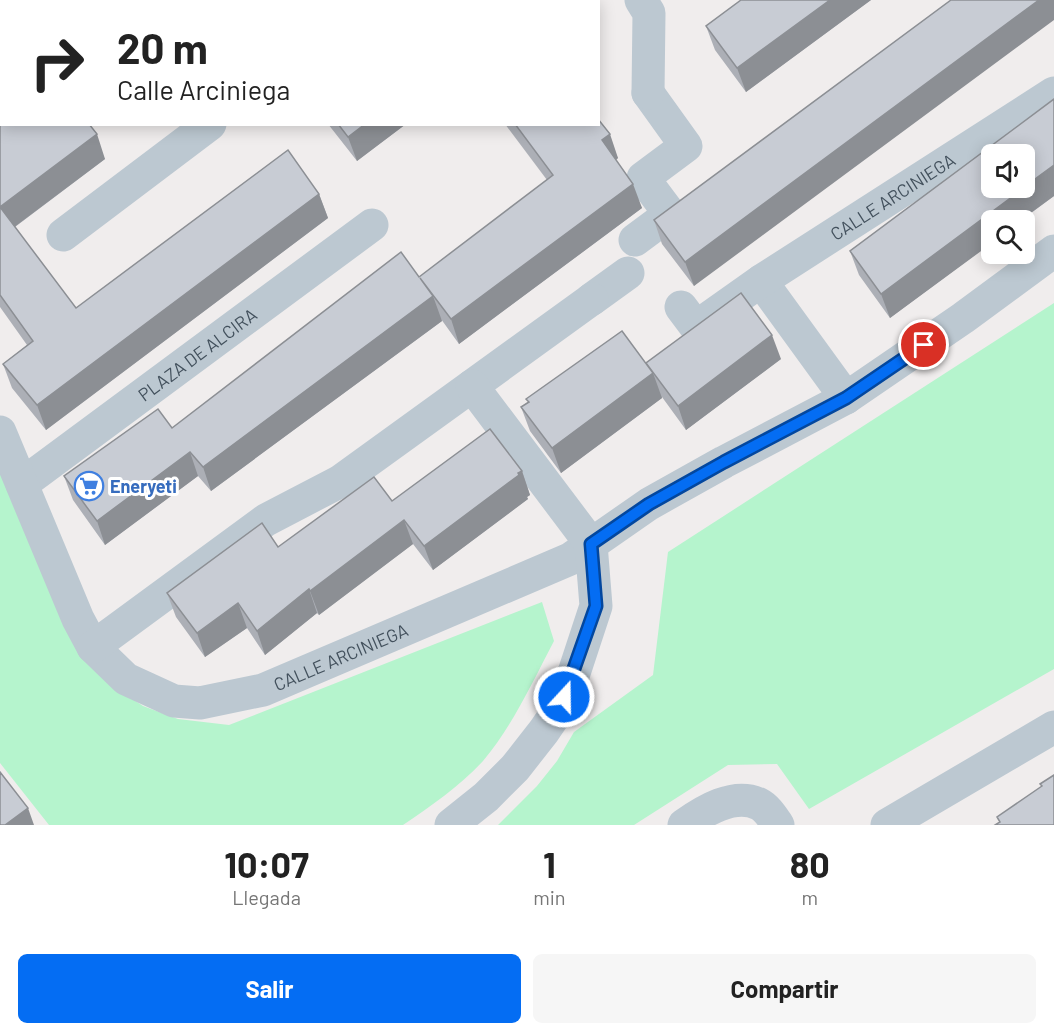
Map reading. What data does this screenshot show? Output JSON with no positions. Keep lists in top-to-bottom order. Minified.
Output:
{"streets":{"street":["CALLE ARCINIEGA","PLAZA DE ALCIRA"]},"crossings":[["CALLE ARCINIEGA","PLAZA DE ALCIRA"]],"places":{"supermarket":["Eneryeti"]},"page":{"turn":["20 m","Calle Arciniega"],"eta":["10:07","Llegada","1","min","80","m"],"buttons":["Salir","Compartir"]}}
